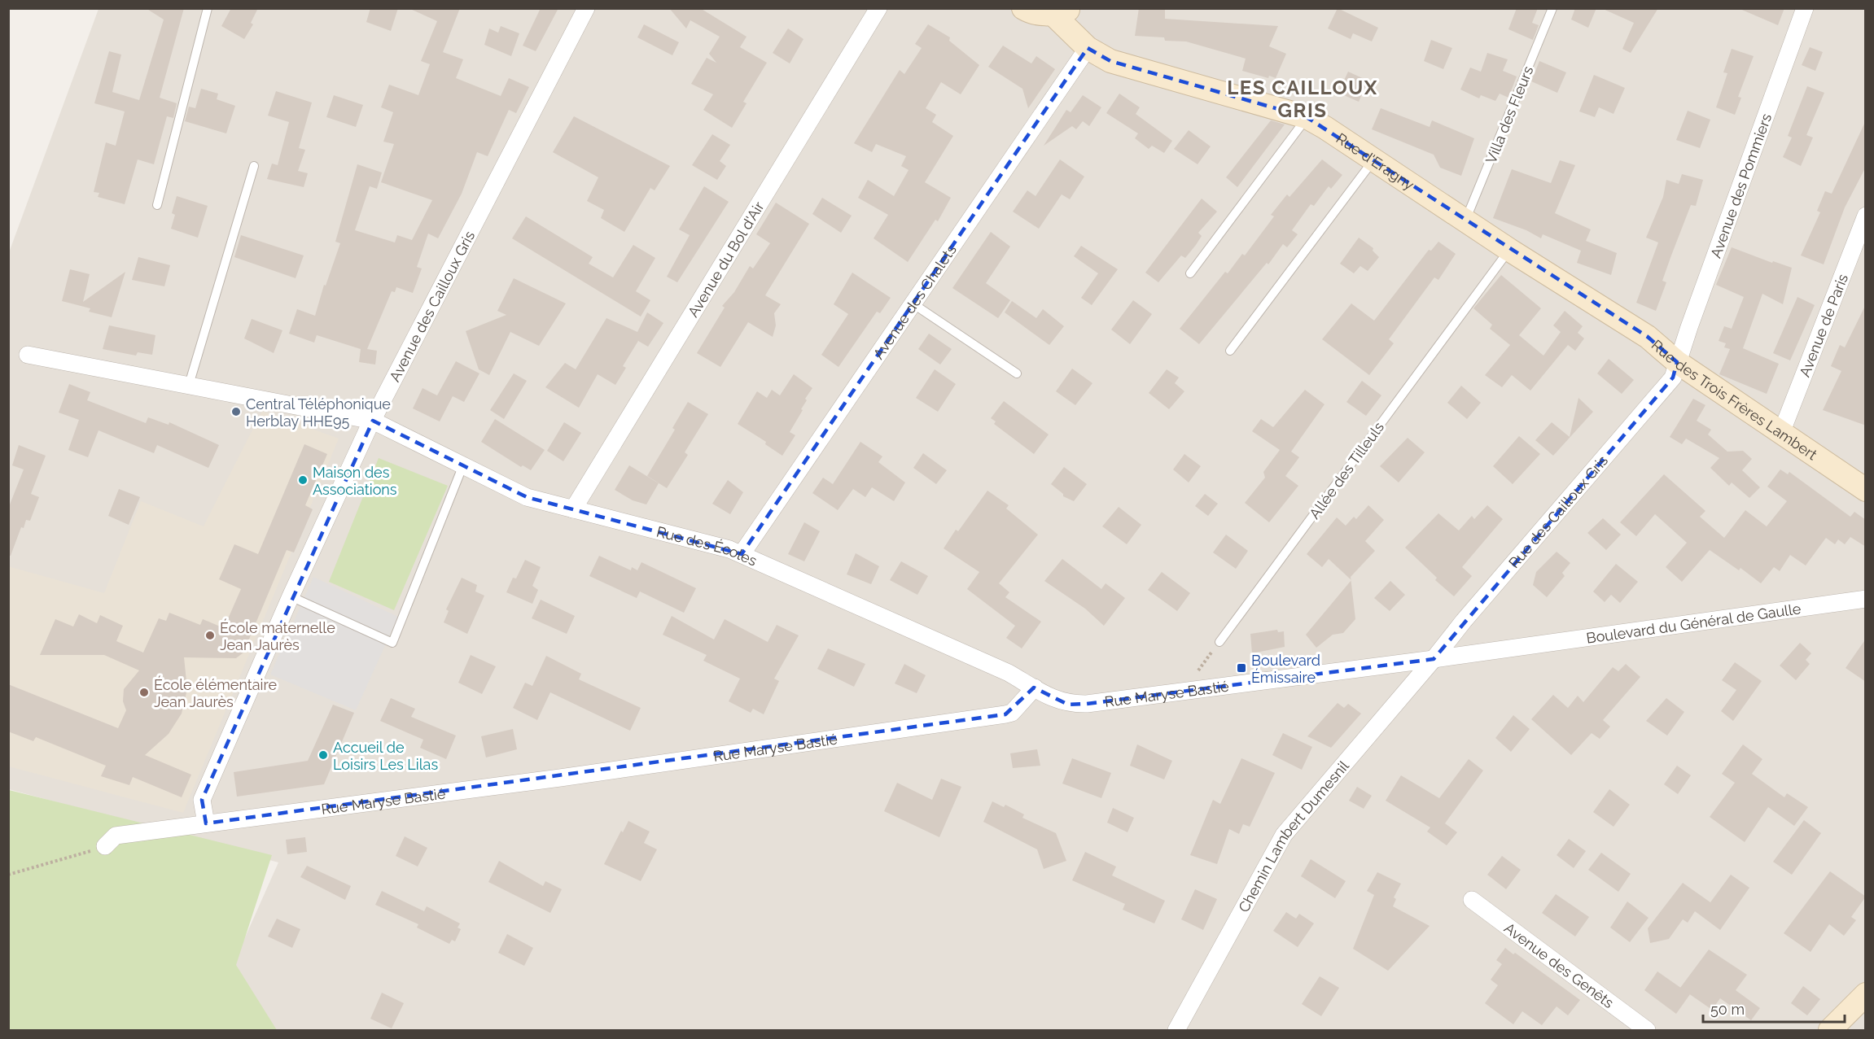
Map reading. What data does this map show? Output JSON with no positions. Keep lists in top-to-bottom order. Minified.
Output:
{"streets":{"main road":["Rue d'Eragny","Rue des Trois Frères Lambert"],"street":["Avenue des Pommiers","Avenue du Bol d'Air","Avenue des Chalets","Avenue des Cailloux Gris","Avenue de Paris","Rue des Cailloux Gris","Rue des Écoles","Boulevard du Général de Gaulle","Rue Maryse Bastié","Chemin Lambert Dumesnil","Avenue des Genêts"],"lane":["Villa des Fleurs","Allée des Tilleuls"]},"crossings":[["Villa des Fleurs","Rue d'Eragny"],["Rue d'Eragny","Avenue des Chalets"],["Rue d'Eragny","Rue des Trois Frères Lambert"],["Rue d'Eragny","Allée des Tilleuls"],["Avenue des Pommiers","Rue des Trois Frères Lambert"],["Avenue des Pommiers","Rue des Cailloux Gris"],["Avenue du Bol d'Air","Rue des Écoles"],["Avenue des Chalets","Rue des Écoles"],["Avenue des Cailloux Gris","Rue des Écoles"],["Avenue des Cailloux Gris","Rue Maryse Bastié"],["Avenue de Paris","Rue des Trois Frères Lambert"],["Rue des Trois Frères Lambert","Rue des Cailloux Gris"],["Rue des Cailloux Gris","Boulevard du Général de Gaulle"],["Rue des Cailloux Gris","Rue Maryse Bastié"],["Rue des Cailloux Gris","Chemin Lambert Dumesnil"],["Rue des Écoles","Rue Maryse Bastié"],["Boulevard du Général de Gaulle","Rue Maryse Bastié"],["Boulevard du Général de Gaulle","Chemin Lambert Dumesnil"],["Rue Maryse Bastié","Chemin Lambert Dumesnil"]],"districts":["LES CAILLOUX GRIS"],"places":{"other":["Central Téléphonique Herblay HHE95","Maison des Associations","École maternelle Jean Jaurès","École élémentaire Jean Jaurès","Accueil de Loisirs Les Lilas"],"transit":["Boulevard Émissaire"]},"scale_bar":"50 m"}
